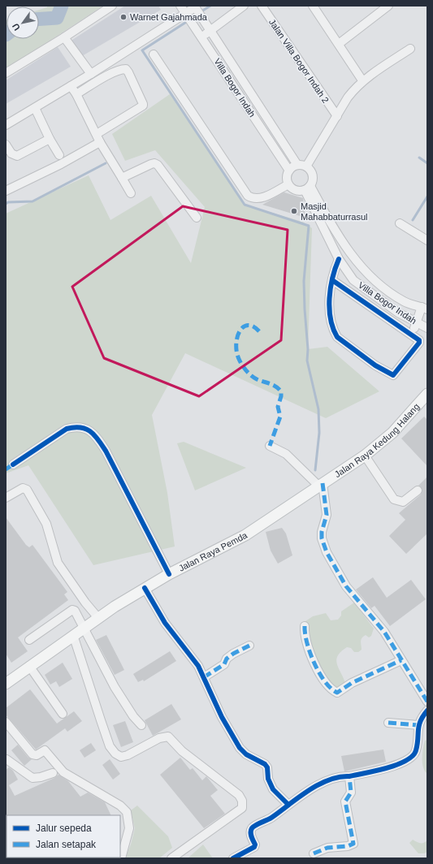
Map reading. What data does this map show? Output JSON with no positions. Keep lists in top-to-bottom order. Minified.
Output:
{"streets":{"main road":["Jalan Raya Kedung Halang","Jalan Raya Pemda"],"street":["Jalan Villa Bogor Indah 2","Villa Bogor Indah"]},"crossings":[["Jalan Raya Kedung Halang","Jalan Raya Pemda"]],"places":["Warnet Gajahmada","Masjid Mahabbaturrasul"],"legend":["Jalur sepeda","Jalan setapak"],"north":"bottom left"}
